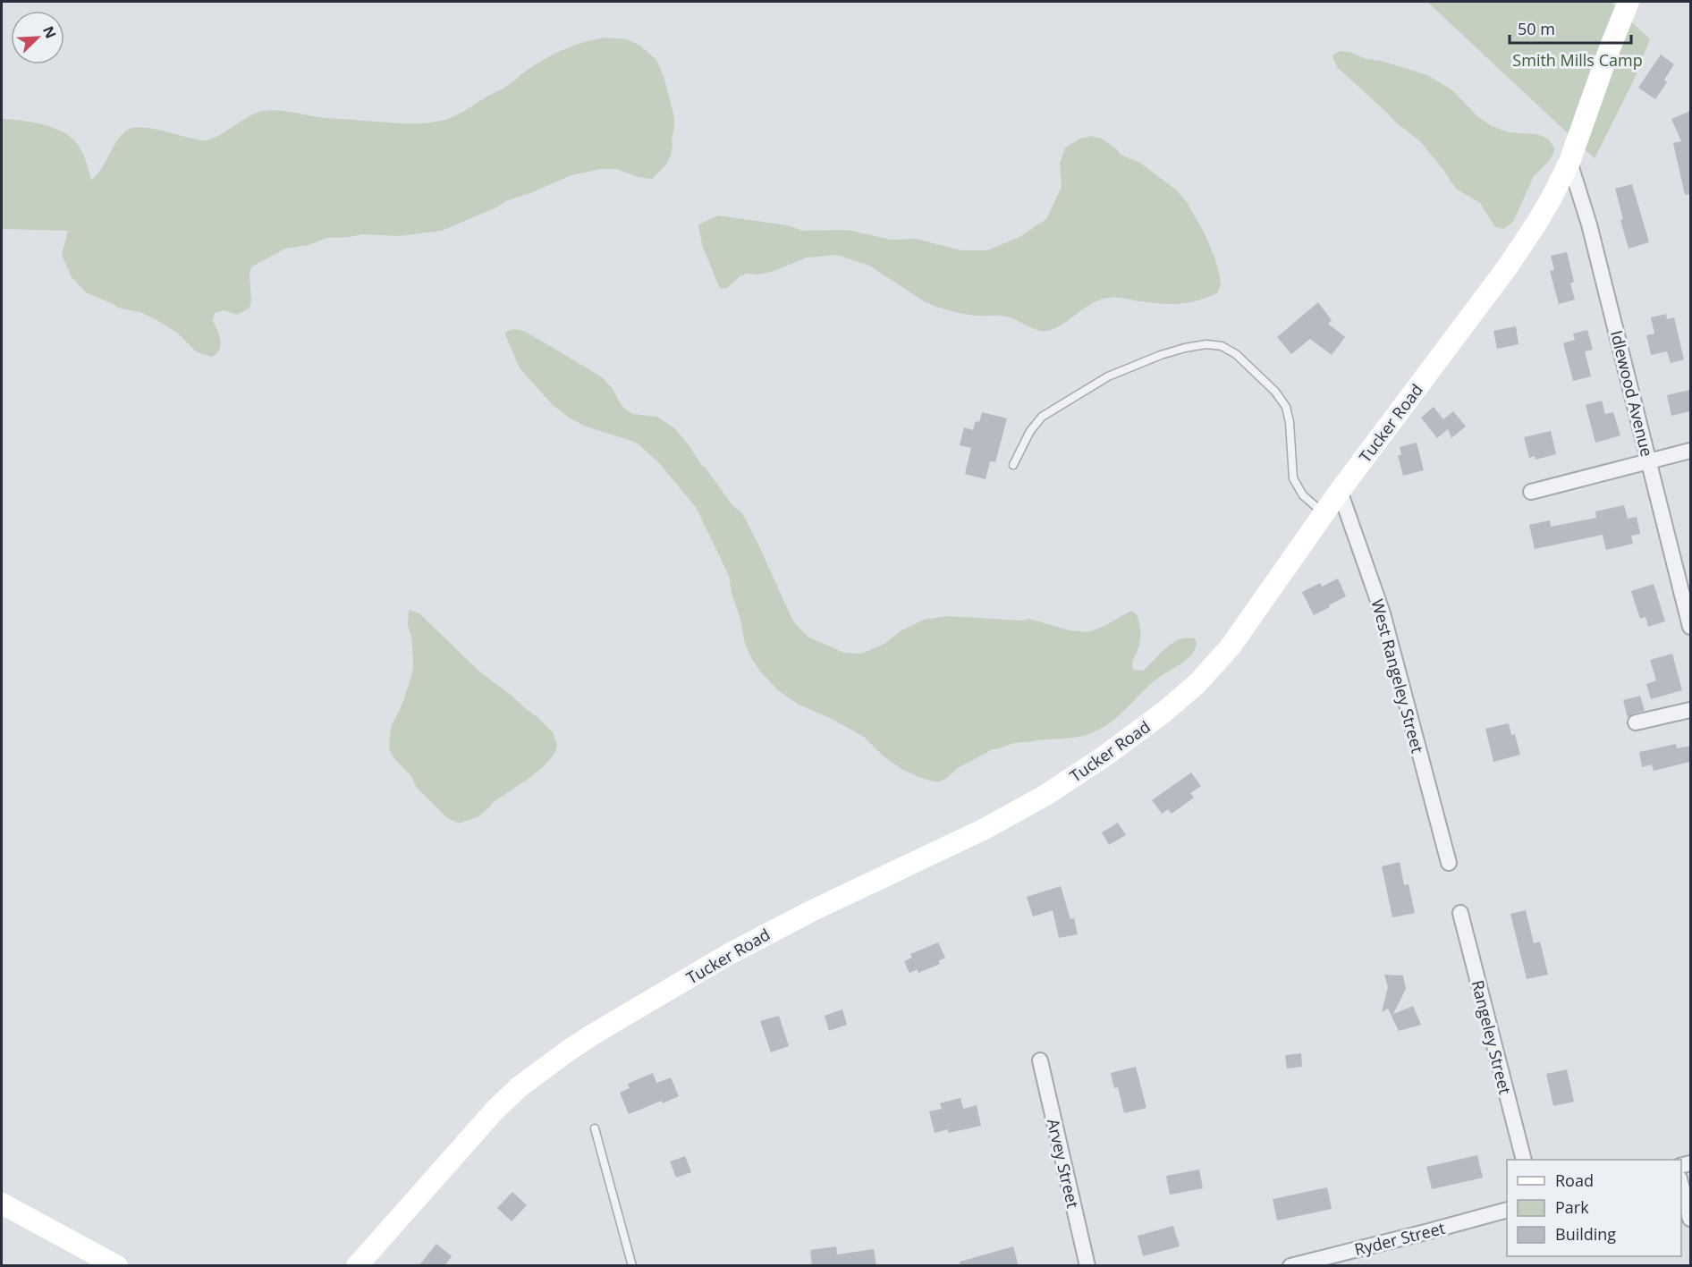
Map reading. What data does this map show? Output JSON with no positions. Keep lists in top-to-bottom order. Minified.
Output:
{"streets":{"main road":["Tucker Road"],"street":["Idlewood Avenue","West Rangeley Street","Rangeley Street","Arvey Street","Ryder Street"]},"crossings":[["Idlewood Avenue","Tucker Road"],["Tucker Road","West Rangeley Street"]],"parks":["Smith Mills Camp"],"legend":["Road","Park","Building"],"scale_bar":"50 m","north":"top right"}
